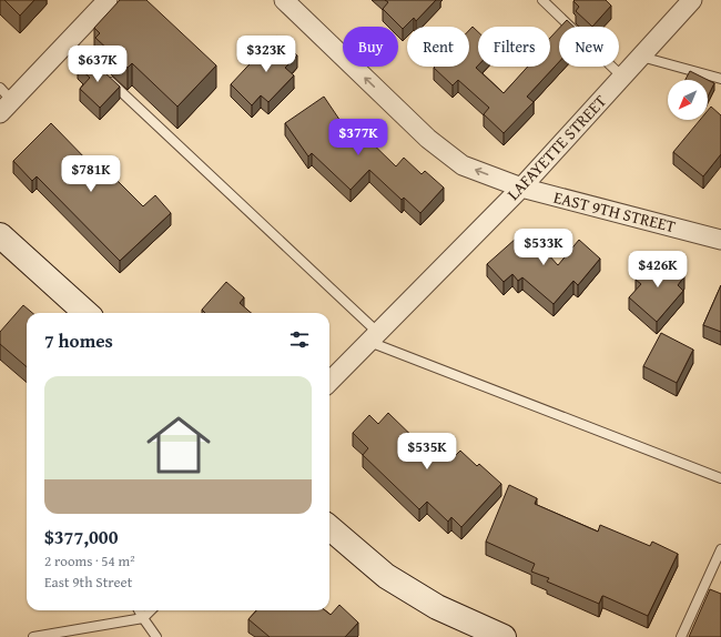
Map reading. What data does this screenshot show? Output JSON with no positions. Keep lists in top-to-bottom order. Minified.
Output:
{"streets":{"street":["LAFAYETTE STREET","EAST 9TH STREET"]},"crossings":[["LAFAYETTE STREET","EAST 9TH STREET"]],"one_way":["EAST 9TH STREET"],"north":"bottom left","page":{"chip":["Buy","Rent","Filters","New"],"price":["$323K","$637K","$377K","$781K","$533K","$426K","$535K"],"heading":"7 homes","list":[{"name":"$377,000","note":"2 rooms · 54 m² · East 9th Street"}]}}
